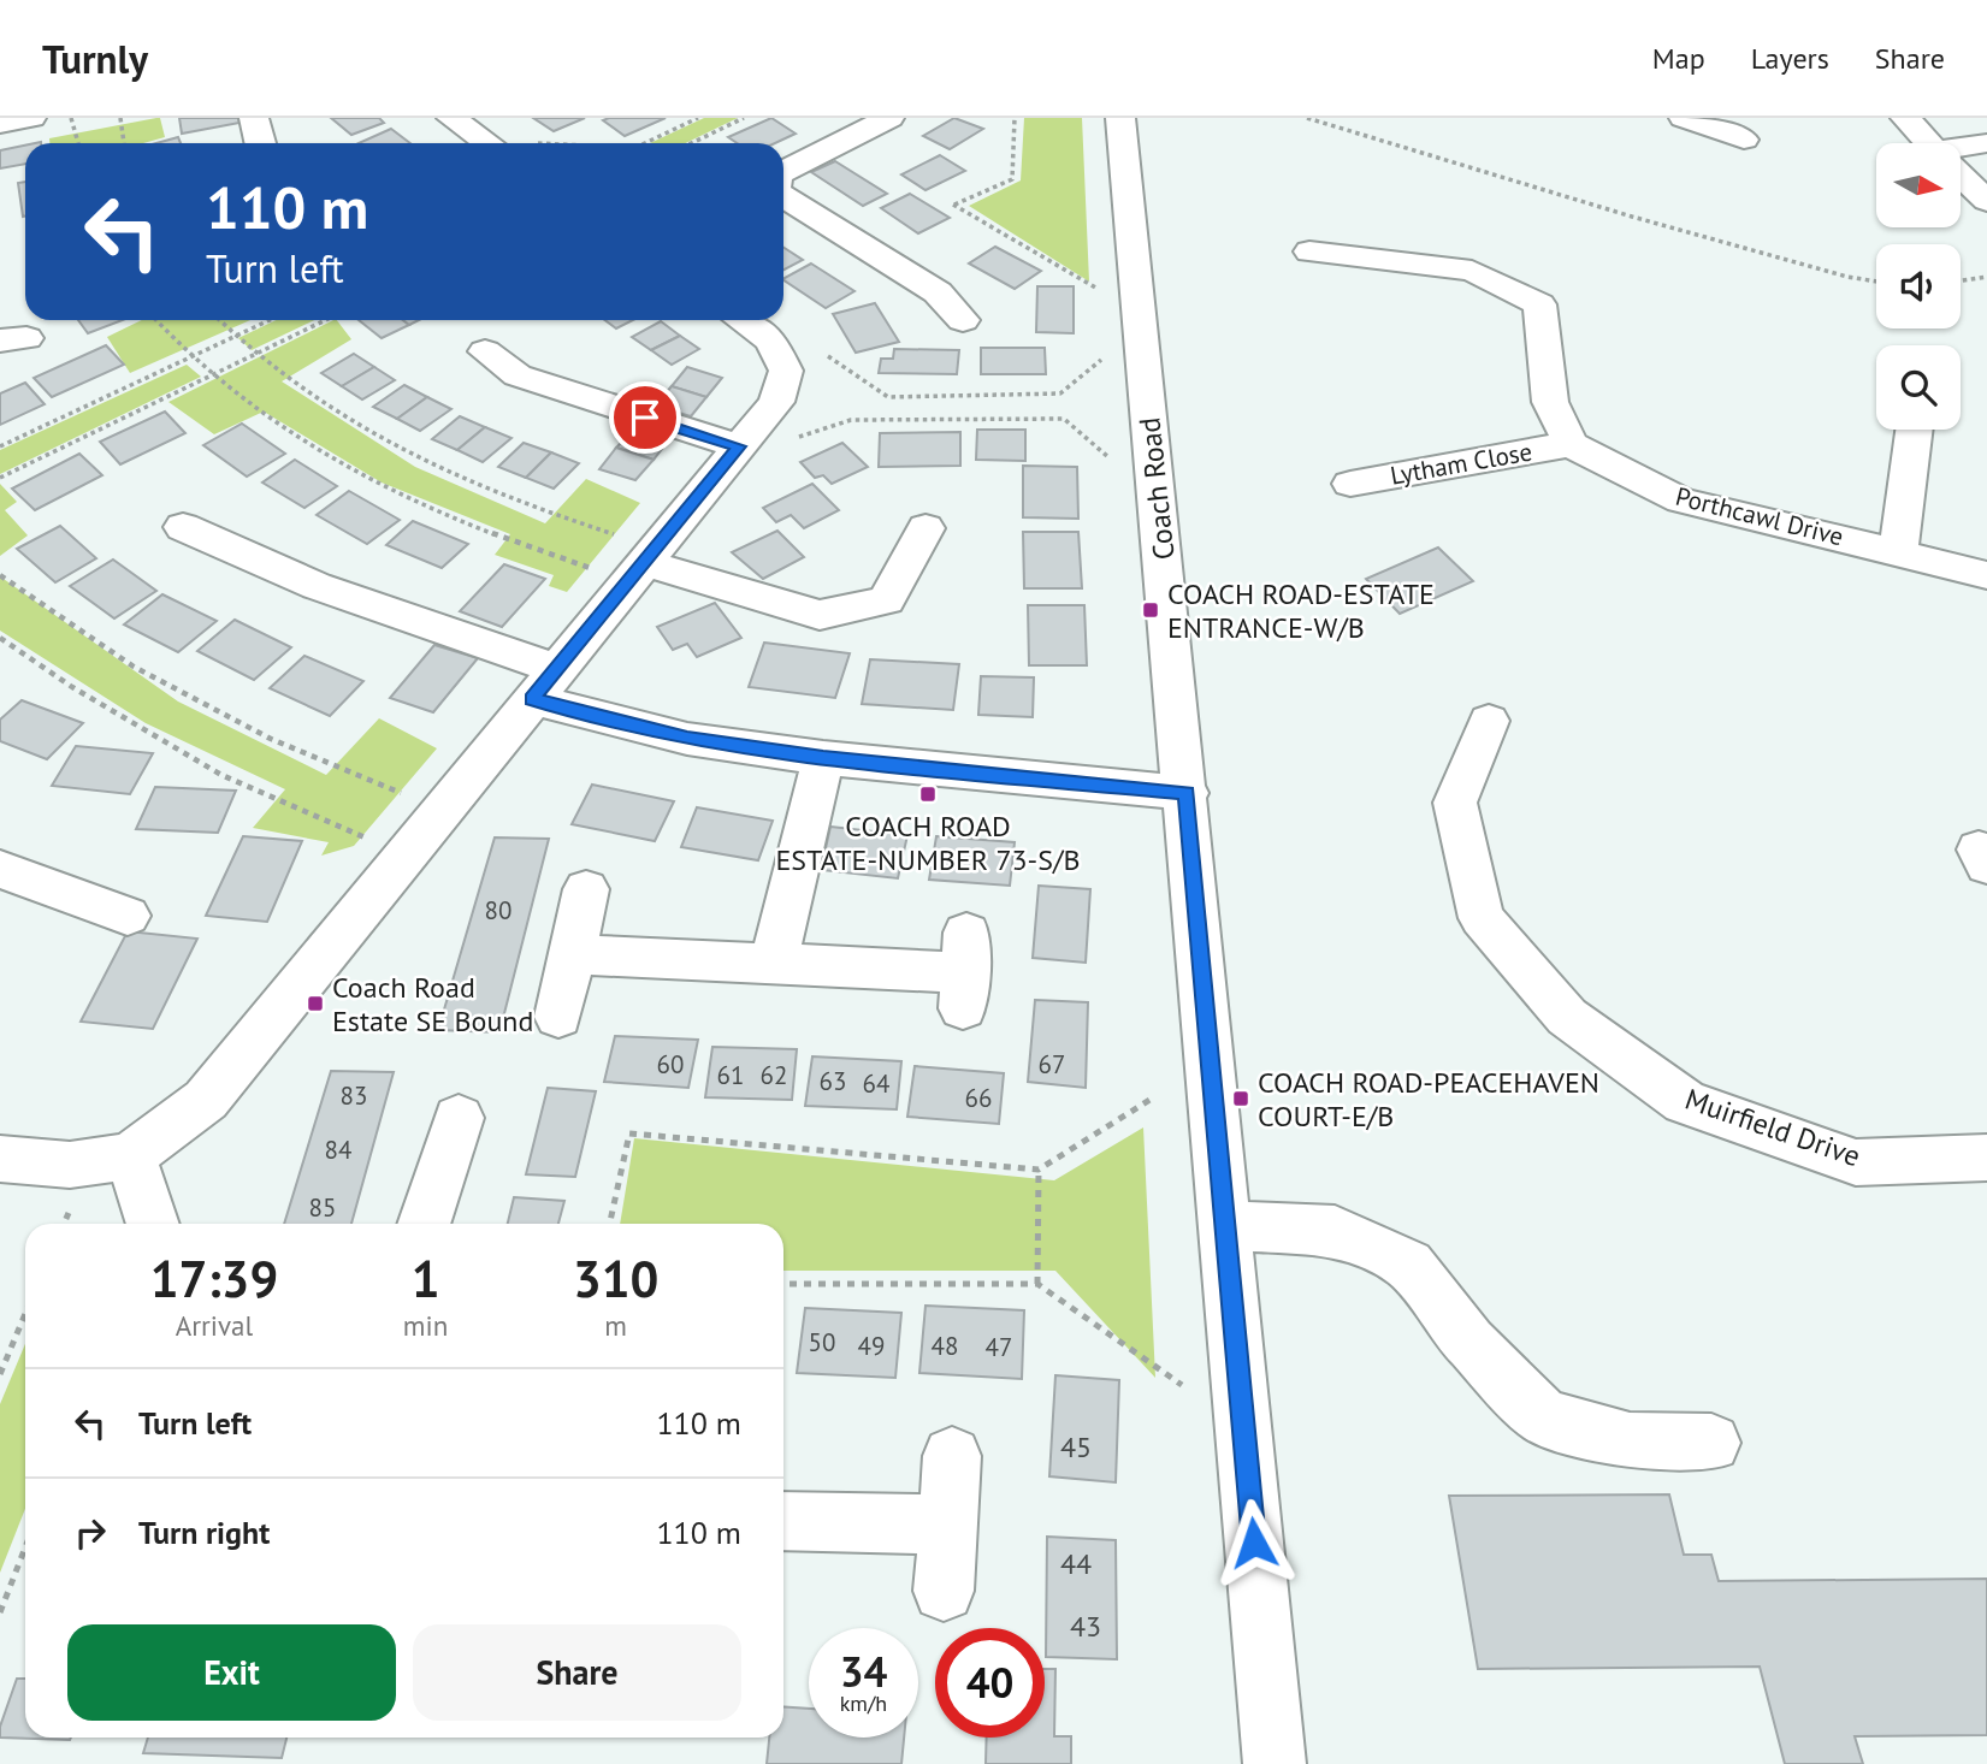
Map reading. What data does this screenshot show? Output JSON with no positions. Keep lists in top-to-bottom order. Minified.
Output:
{"streets":{"street":["Lytham Close","Coach Road","Porthcawl Drive","Muirfield Drive"]},"crossings":[["Lytham Close","Porthcawl Drive"]],"places":{"transit":["COACH ROAD-ESTATE ENTRANCE-W/B","COACH ROAD ESTATE-NUMBER 73-S/B","Coach Road Estate SE Bound","COACH ROAD-PEACEHAVEN COURT-E/B"]},"house_numbers":["80","60","67","61","62","63","64","83","66","84","85","50","49","48","47","45","44","43"],"north":"right","page":{"header":"Turnly","nav":["Map","Layers","Share"],"turn":["110 m","Turn left"],"eta":["17:39","Arrival","1","min","310","m"],"list":[{"name":"Turn left","value":"110 m"},{"name":"Turn right","value":"110 m"}],"buttons":["Exit","Share"],"speed":"34 km/h","limit":"40"}}
